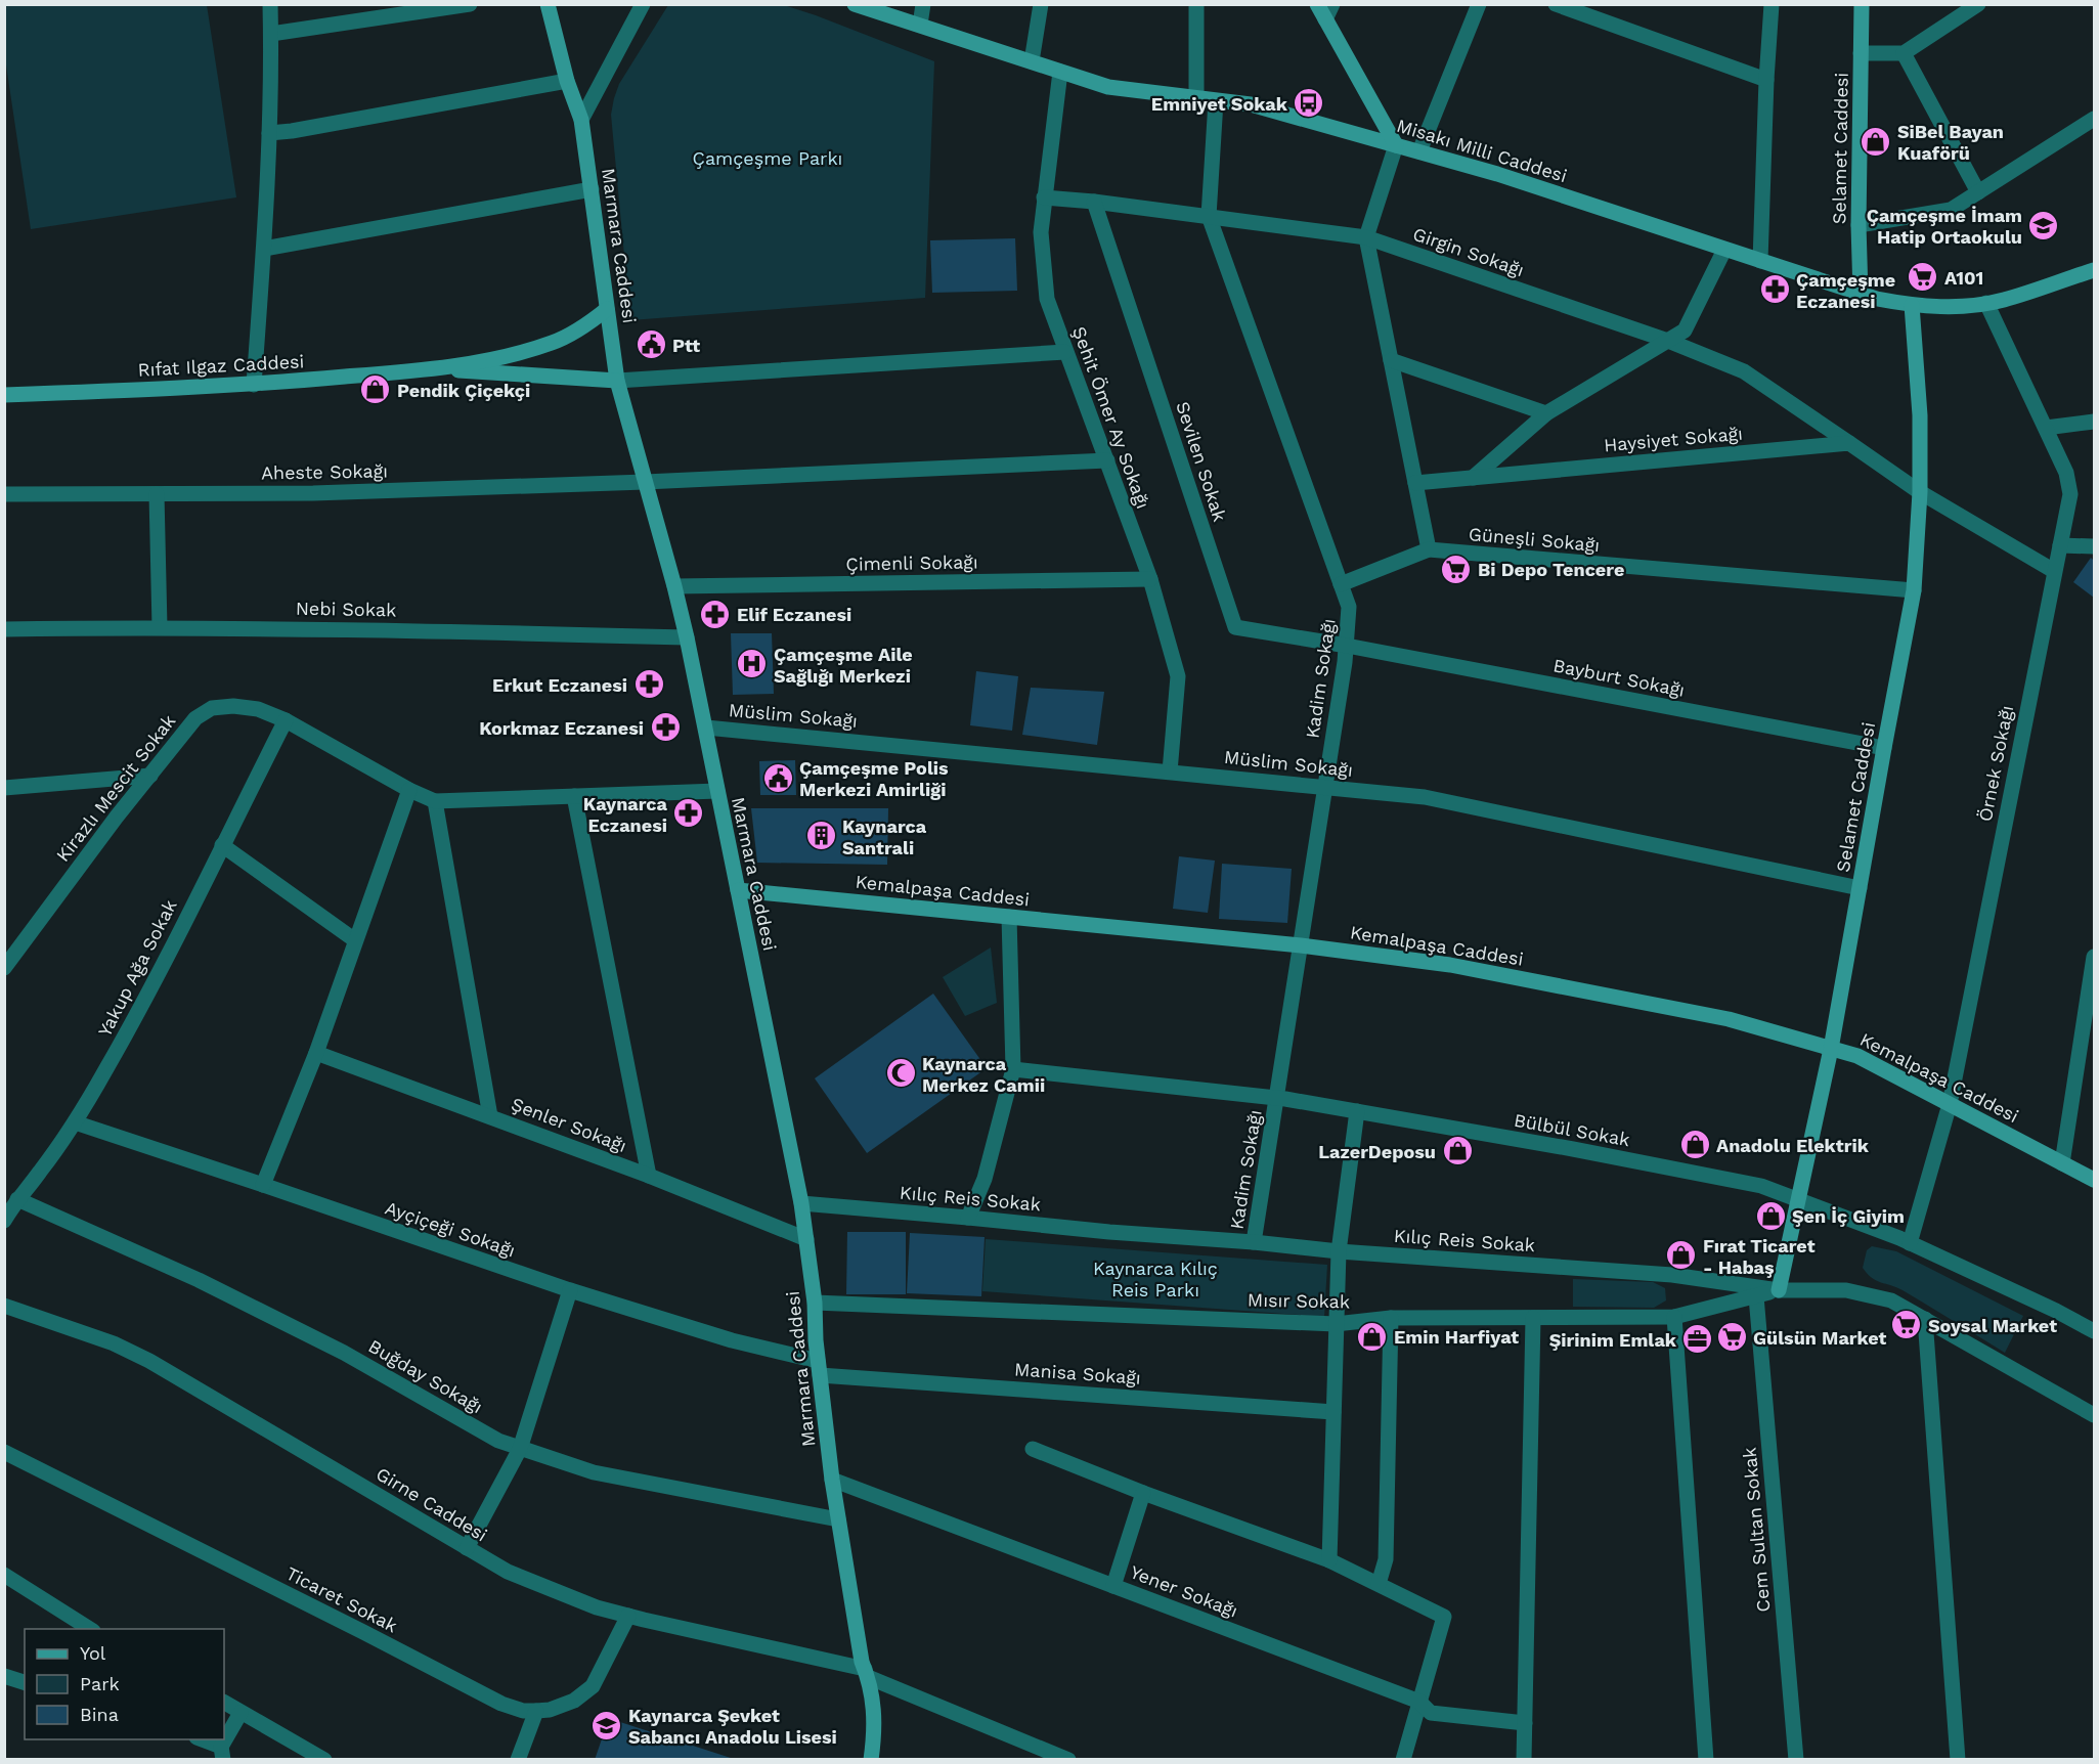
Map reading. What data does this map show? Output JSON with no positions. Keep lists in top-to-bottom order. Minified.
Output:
{"streets":{"street":["Selamet Caddesi","Misakı Milli Caddesi","Marmara Caddesi","Girgin Sokağı","Rıfat Ilgaz Caddesi","Şehit Ömer Ay Sokağı","Haysiyet Sokağı","Sevilen Sokak","Aheste Sokağı","Güneşli Sokağı","Çimenli Sokağı","Nebi Sokak","Bayburt Sokağı","Kadim Sokağı","Müslim Sokağı","Örnek Sokağı","Kirazlı Mescit Sokak","Kemalpaşa Caddesi","Yakup Ağa Sokak","Şenler Sokağı","Bülbül Sokak","Kılıç Reis Sokak","Ayçiçeği Sokağı","Mısır Sokak","Manisa Sokağı","Buğday Sokağı","Girne Caddesi","Cem Sultan Sokak","Yener Sokağı","Ticaret Sokak"]},"crossings":[["Selamet Caddesi","Misakı Milli Caddesi"],["Selamet Caddesi","Güneşli Sokağı"],["Selamet Caddesi","Bayburt Sokağı"],["Selamet Caddesi","Müslim Sokağı"],["Selamet Caddesi","Kemalpaşa Caddesi"],["Selamet Caddesi","Bülbül Sokak"],["Selamet Caddesi","Kılıç Reis Sokak"],["Selamet Caddesi","Mısır Sokak"],["Misakı Milli Caddesi","Şehit Ömer Ay Sokağı"],["Misakı Milli Caddesi","Kadim Sokağı"],["Misakı Milli Caddesi","Örnek Sokağı"],["Marmara Caddesi","Rıfat Ilgaz Caddesi"],["Marmara Caddesi","Aheste Sokağı"],["Marmara Caddesi","Çimenli Sokağı"],["Marmara Caddesi","Nebi Sokak"],["Marmara Caddesi","Müslim Sokağı"],["Marmara Caddesi","Kirazlı Mescit Sokak"],["Marmara Caddesi","Kemalpaşa Caddesi"],["Marmara Caddesi","Şenler Sokağı"],["Marmara Caddesi","Kılıç Reis Sokak"],["Marmara Caddesi","Ayçiçeği Sokağı"],["Marmara Caddesi","Mısır Sokak"],["Marmara Caddesi","Manisa Sokağı"],["Marmara Caddesi","Buğday Sokağı"],["Marmara Caddesi","Girne Caddesi"],["Marmara Caddesi","Yener Sokağı"],["Girgin Sokağı","Şehit Ömer Ay Sokağı"],["Girgin Sokağı","Haysiyet Sokağı"],["Girgin Sokağı","Sevilen Sokak"],["Girgin Sokağı","Kadim Sokağı"],["Şehit Ömer Ay Sokağı","Aheste Sokağı"],["Şehit Ömer Ay Sokağı","Çimenli Sokağı"],["Şehit Ömer Ay Sokağı","Müslim Sokağı"],["Sevilen Sokak","Bayburt Sokağı"],["Sevilen Sokak","Kadim Sokağı"],["Güneşli Sokağı","Kadim Sokağı"],["Bayburt Sokağı","Kadim Sokağı"],["Kadim Sokağı","Müslim Sokağı"],["Kadim Sokağı","Kemalpaşa Caddesi"],["Kadim Sokağı","Bülbül Sokak"],["Kadim Sokağı","Kılıç Reis Sokak"],["Örnek Sokağı","Kemalpaşa Caddesi"],["Örnek Sokağı","Bülbül Sokak"],["Kirazlı Mescit Sokak","Yakup Ağa Sokak"],["Yakup Ağa Sokak","Ayçiçeği Sokağı"],["Yakup Ağa Sokak","Buğday Sokağı"],["Kılıç Reis Sokak","Mısır Sokak"],["Ayçiçeği Sokağı","Manisa Sokağı"],["Mısır Sokak","Cem Sultan Sokak"],["Girne Caddesi","Ticaret Sokak"]],"parks":["Çamçeşme Parkı","Kaynarca Kılıç Reis Parkı"],"places":{"bus stop":["Emniyet Sokak"],"shop":["SiBel Bayan Kuaförü","Pendik Çiçekçi","Anadolu Elektrik","LazerDeposu","Şen İç Giyim","Fırat Ticaret - Habaş","Emin Harfiyat"],"school or university":["Çamçeşme İmam Hatip Ortaokulu","Kaynarca Şevket Sabancı Anadolu Lisesi"],"supermarket":["A101","Bi Depo Tencere","Soysal Market","Gülsün Market"],"pharmacy":["Çamçeşme Eczanesi","Elif Eczanesi","Erkut Eczanesi","Korkmaz Eczanesi","Kaynarca Eczanesi"],"public building":["Ptt","Çamçeşme Polis Merkezi Amirliği"],"hospital":["Çamçeşme Aile Sağlığı Merkezi"],"building":["Kaynarca Santrali"],"mosque":["Kaynarca Merkez Camii"],"office":["Şirinim Emlak"]},"legend":["Yol","Park","Bina"]}
